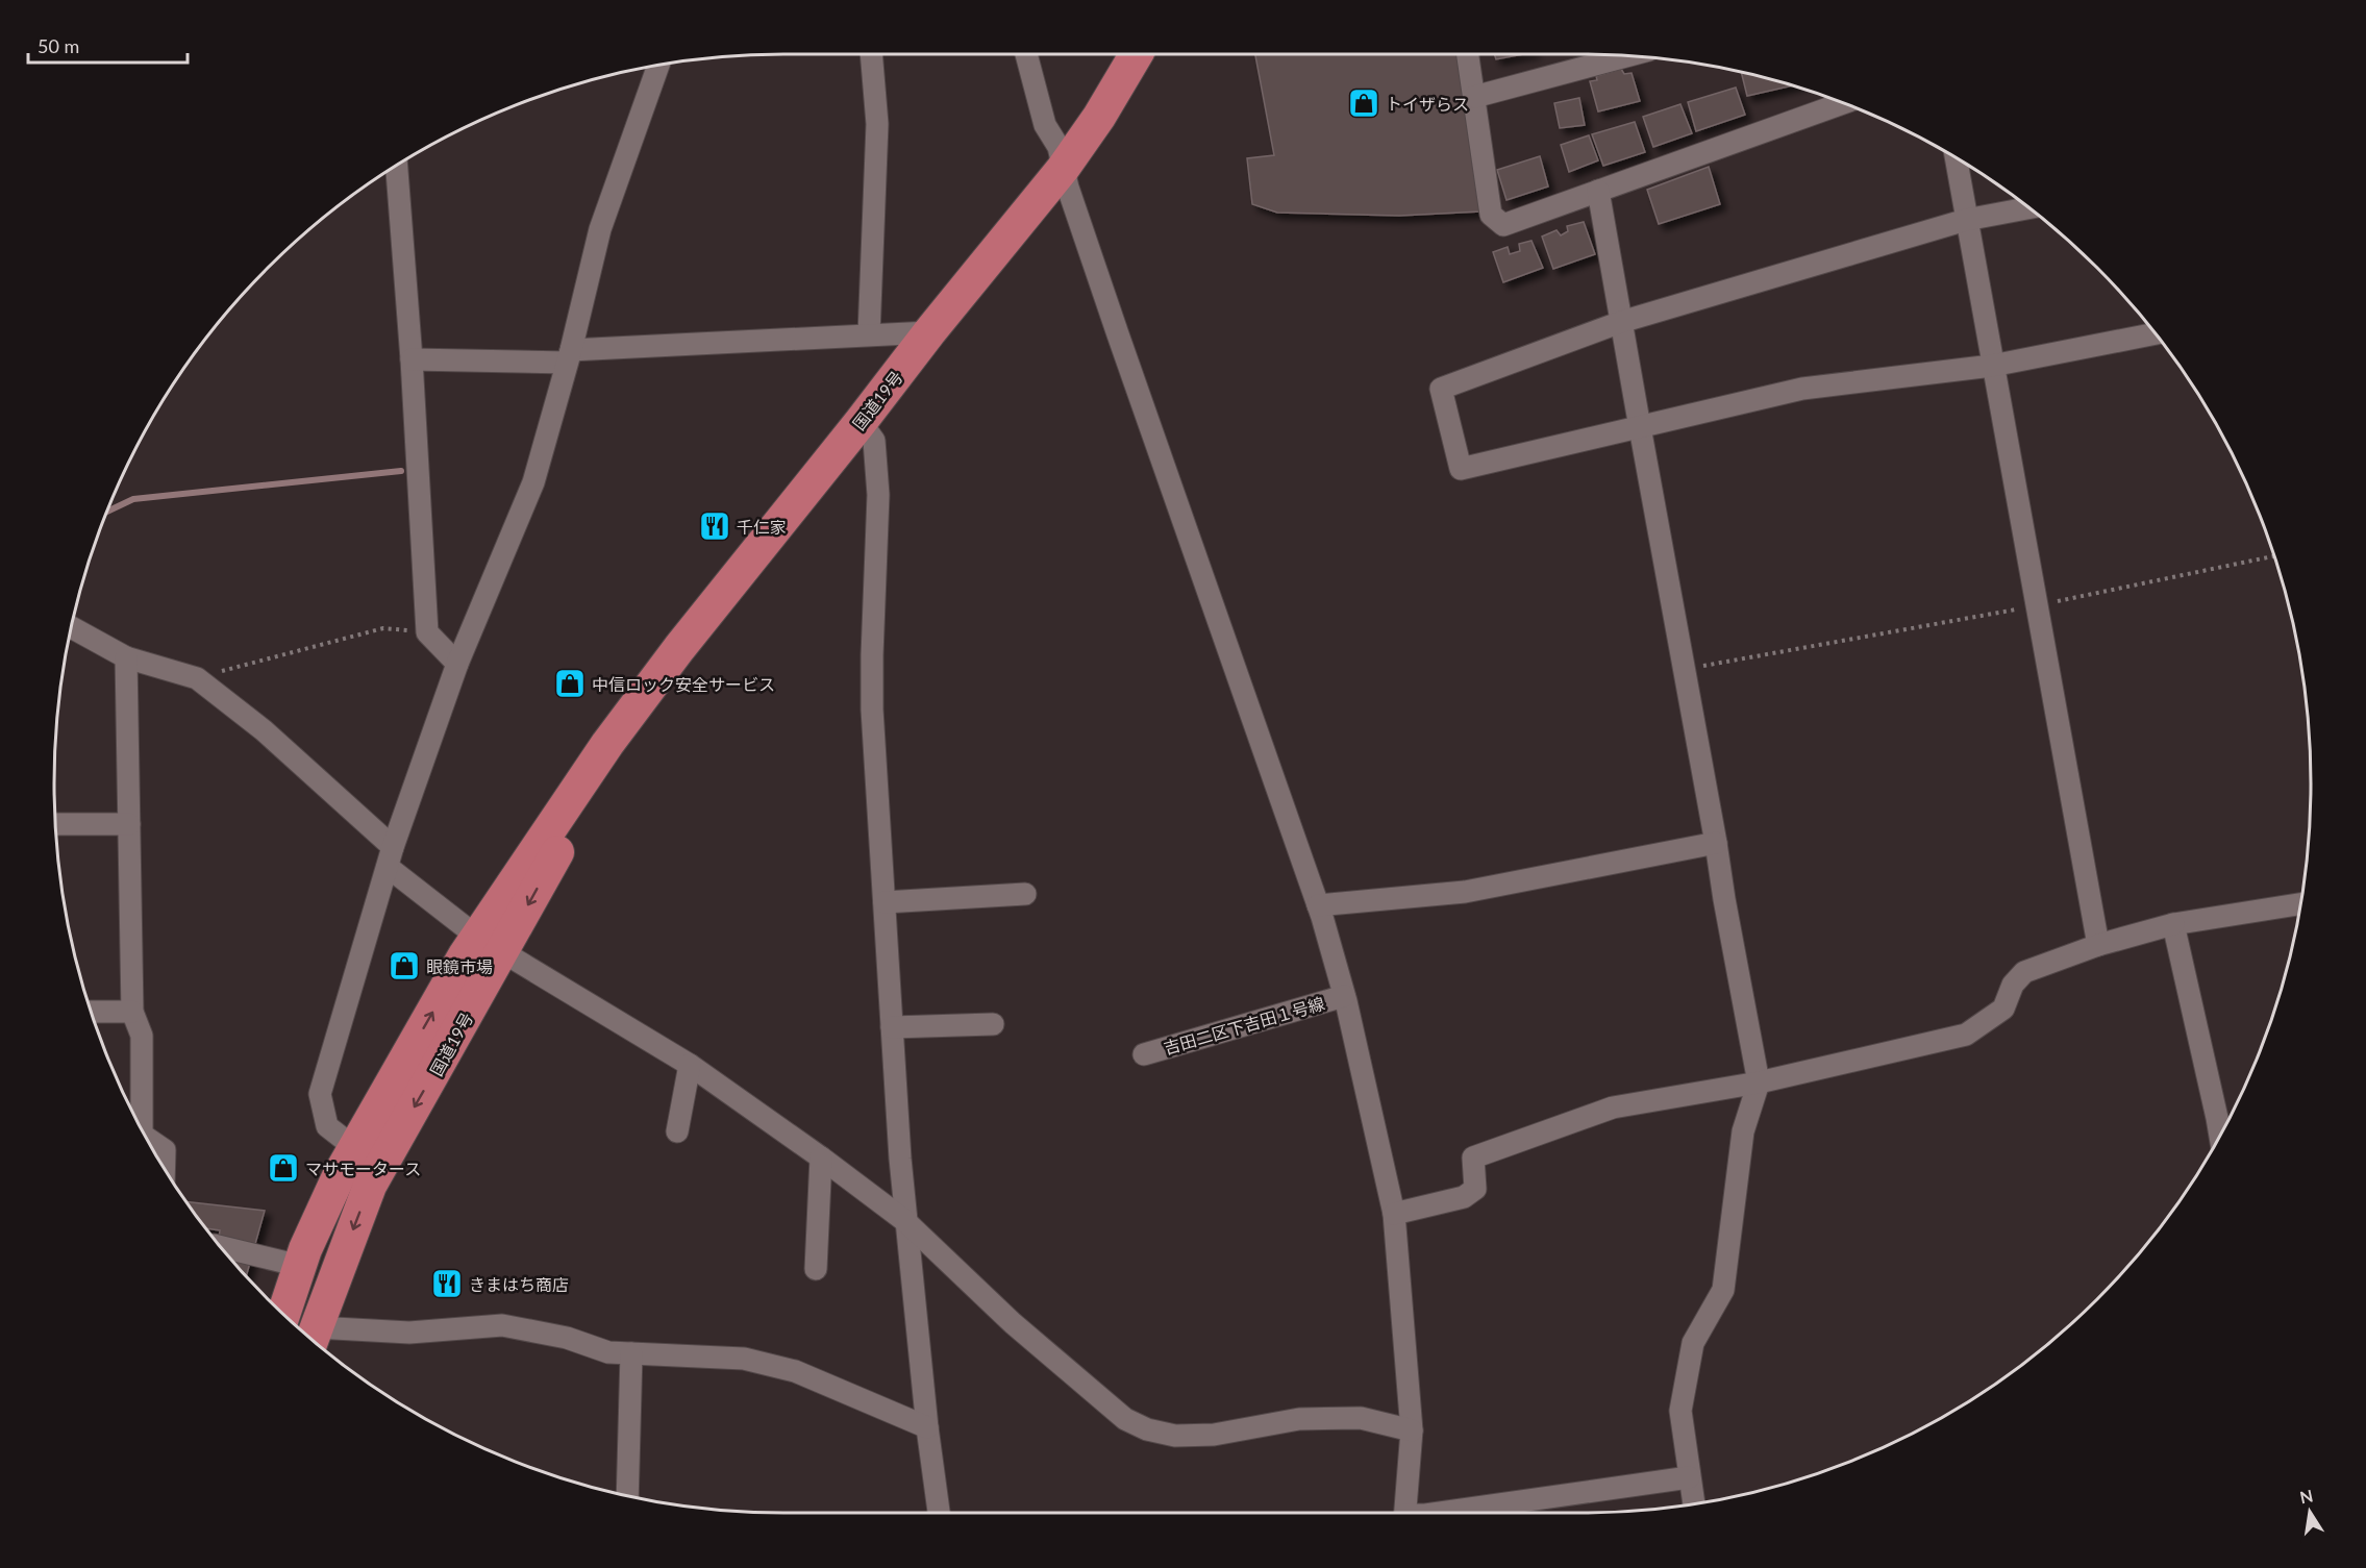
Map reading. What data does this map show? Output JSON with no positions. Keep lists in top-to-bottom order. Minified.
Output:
{"streets":{"highway":["国道19号"],"street":["吉田二区下吉田１号線"]},"places":{"shop":["トイザらス","中信ロック安全サービス","眼鏡市場","マサモータース"],"restaurant":["千仁家","きまはち商店"]},"scale_bar":"50 m","north":"top"}
